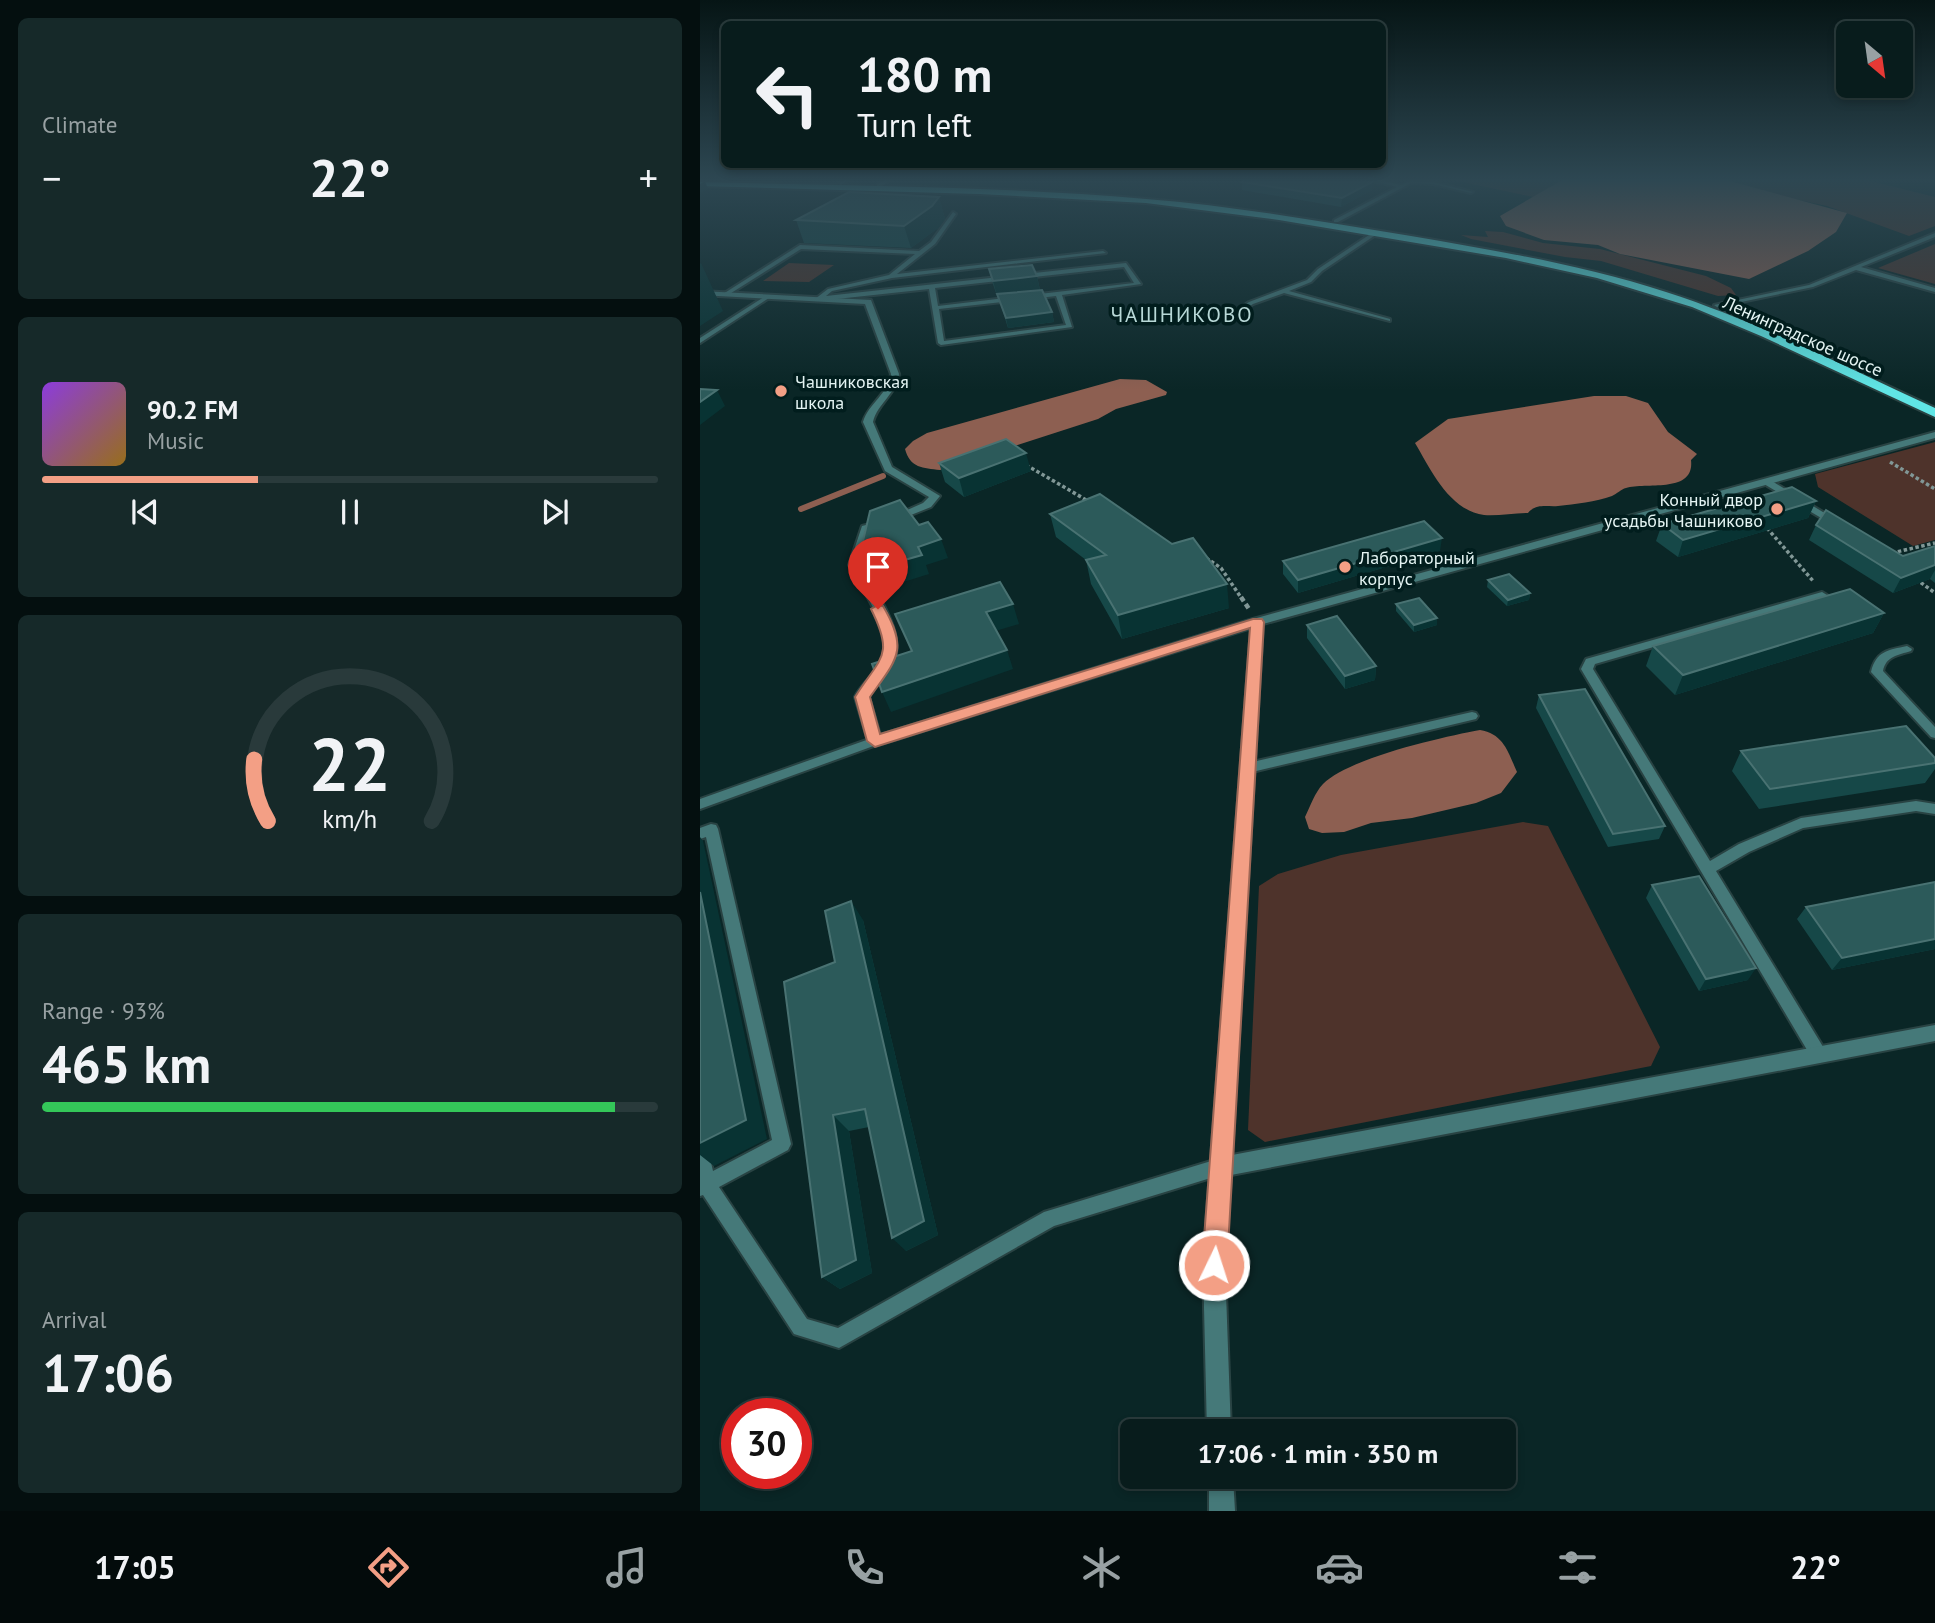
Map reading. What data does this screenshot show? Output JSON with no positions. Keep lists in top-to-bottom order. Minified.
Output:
{"streets":{"highway":["Ленинградское шоссе"]},"districts":["ЧАШНИКОВО"],"places":["Чашниковская школа","Конный двор усадьбы Чашниково","Лабораторный корпус"],"north":"bottom right","page":{"tile":["Climate",["Range · 93%","465 km"],["Arrival","17:06"]],"turn":["180 m","Turn left"],"heat":["−","22°","+"],"song":["90.2 FM","Music"],"limit":"30","trip":"17:06 · 1 min · 350 m","tabs":["17:05","22°"],"gauge":["22","km/h"]}}
